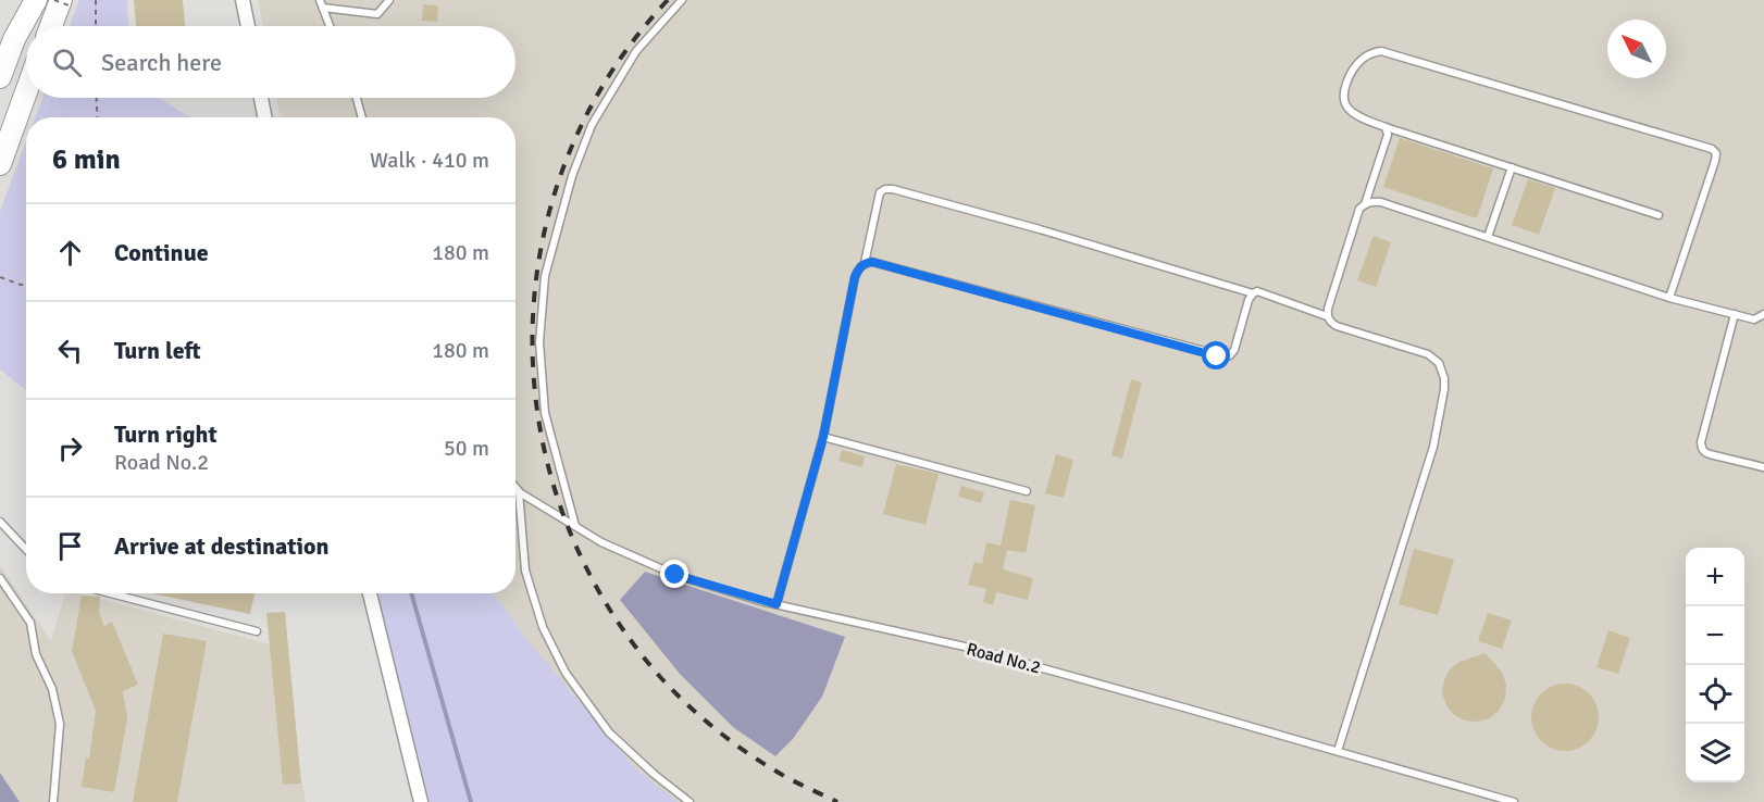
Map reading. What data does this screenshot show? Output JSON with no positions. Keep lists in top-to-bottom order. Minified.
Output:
{"streets":{"lane":["Road No.2"]},"north":"top left","page":{"search":"Search here","heading":["6 min","Walk · 410 m"],"list":[["Continue","180 m"],["Turn left","180 m"],["Turn right","Road No.2","50 m"],"Arrive at destination"],"map_buttons":["+","−"]}}
